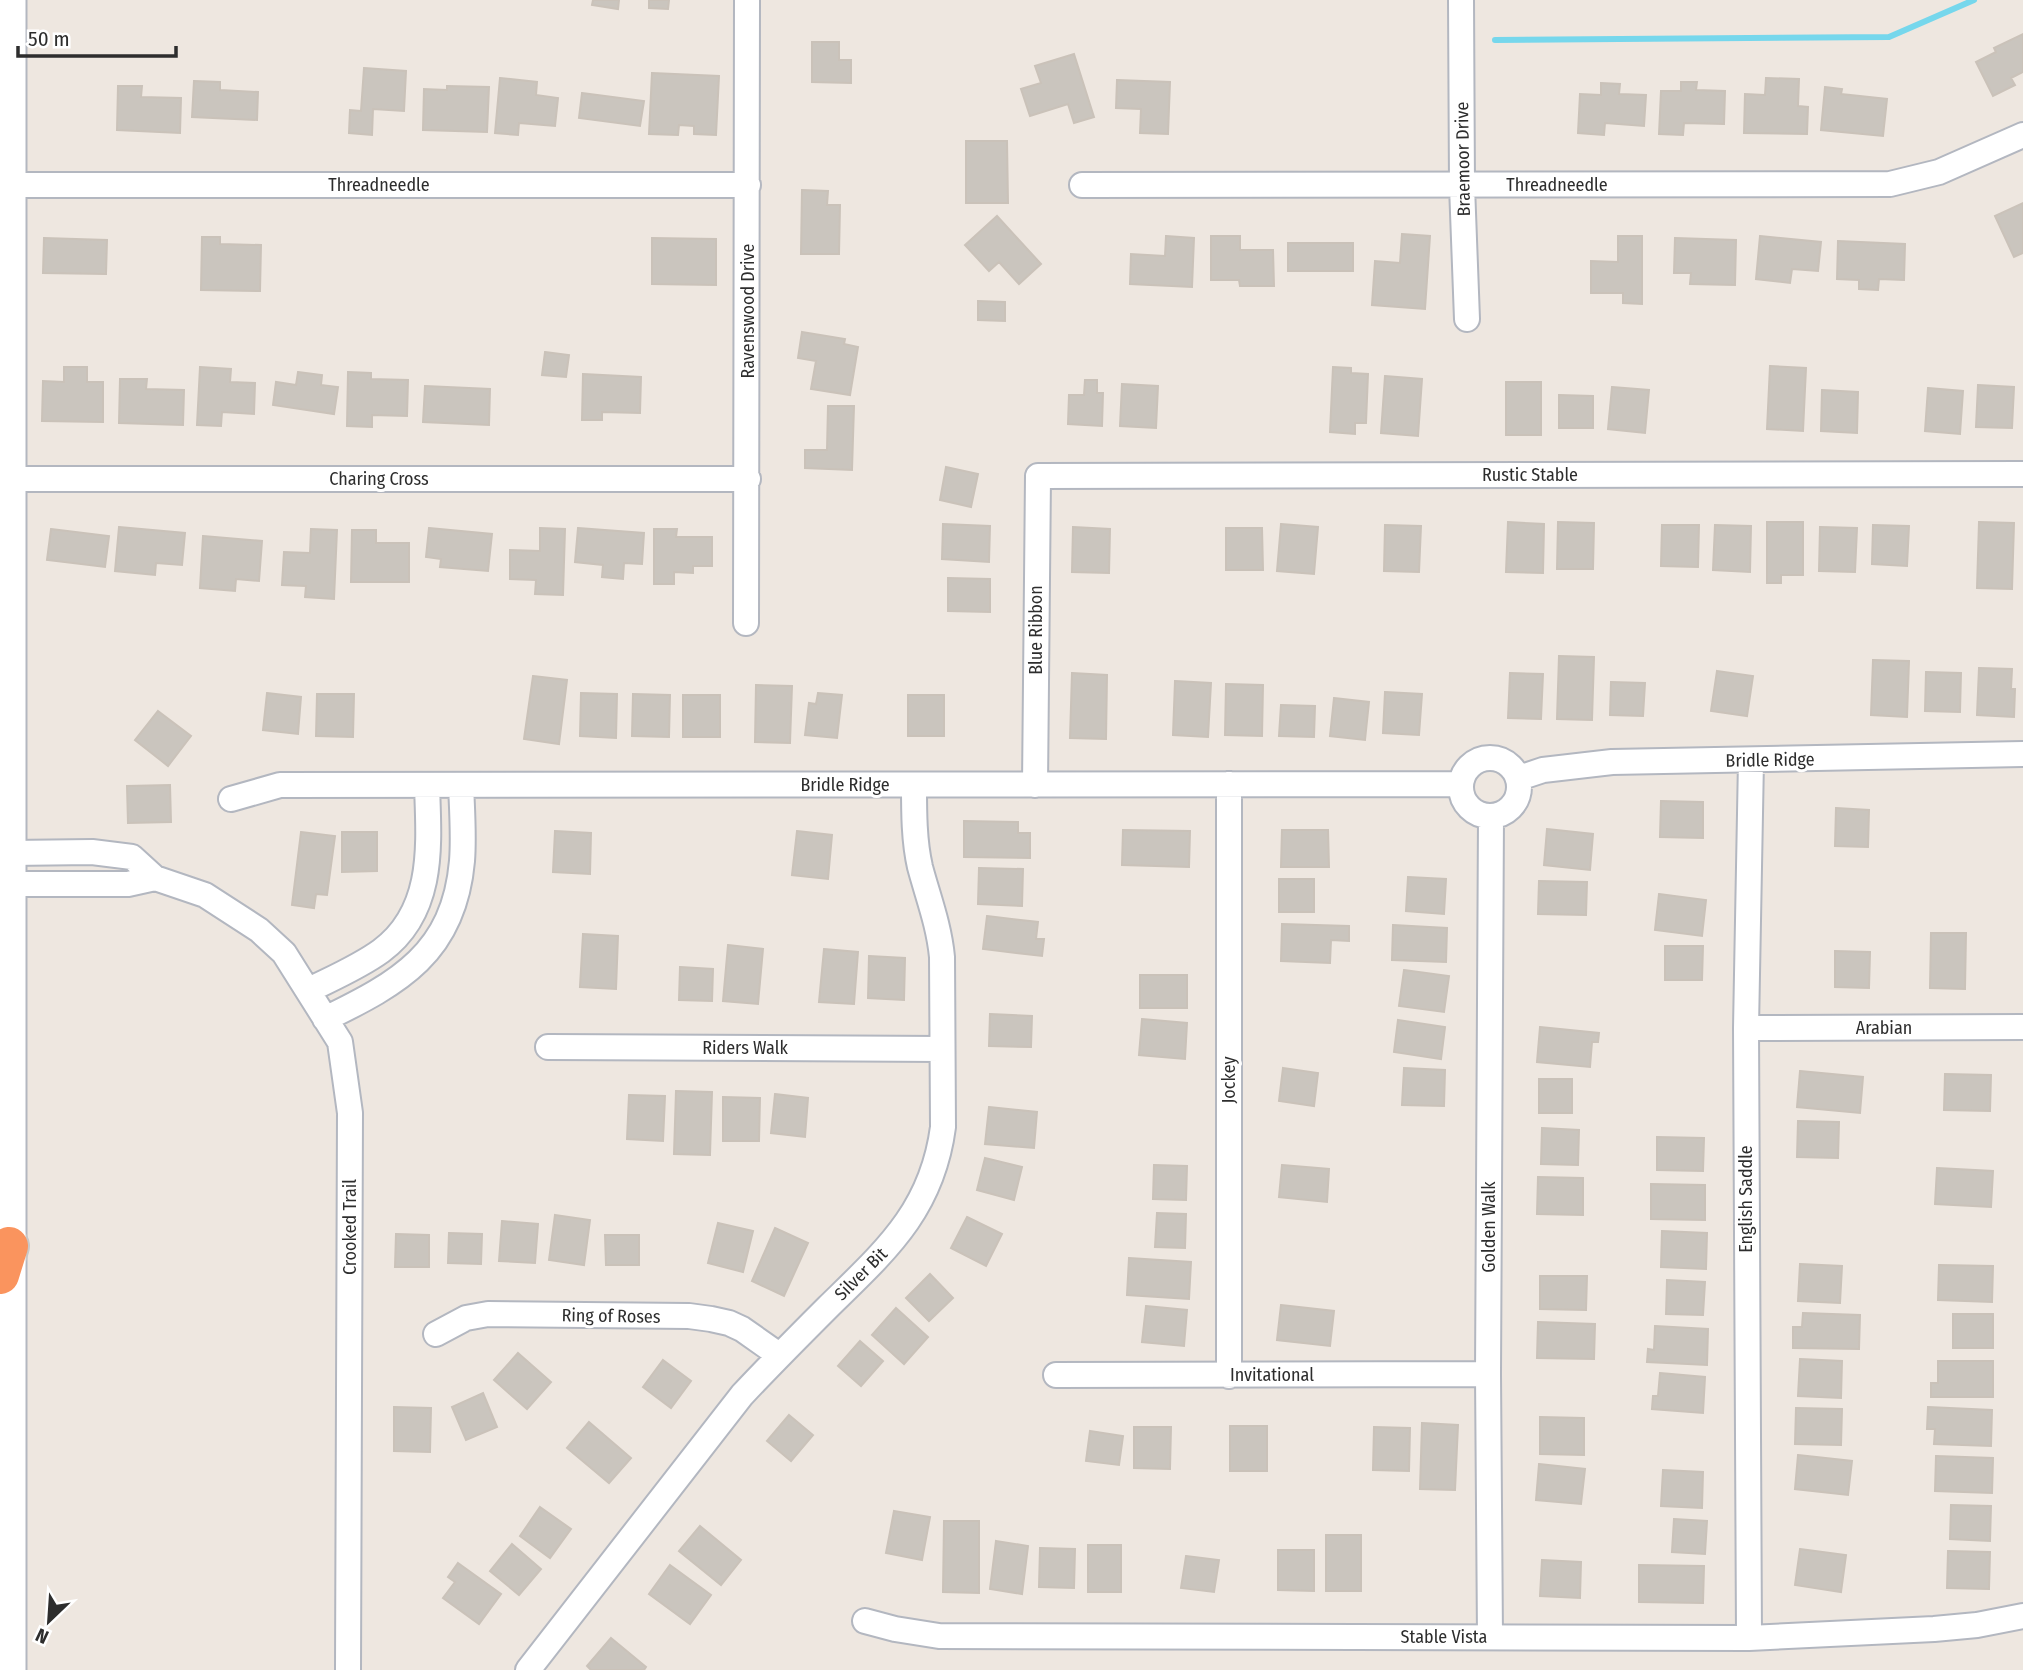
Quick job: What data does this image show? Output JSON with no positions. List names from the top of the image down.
{
  "streets": {
    "street": [
      "Braemoor Drive",
      "Threadneedle",
      "Ravenswood Drive",
      "Rustic Stable",
      "Charing Cross",
      "Blue Ribbon",
      "Bridle Ridge",
      "Arabian",
      "Riders Walk",
      "Jockey",
      "English Saddle",
      "Crooked Trail",
      "Golden Walk",
      "Silver Bit",
      "Ring of Roses",
      "Invitational",
      "Stable Vista"
    ]
  },
  "crossings": [
    ["Braemoor Drive", "Threadneedle"],
    ["Threadneedle", "Ravenswood Drive"],
    ["Ravenswood Drive", "Charing Cross"],
    ["Rustic Stable", "Blue Ribbon"],
    ["Blue Ribbon", "Bridle Ridge"],
    ["Bridle Ridge", "Jockey"],
    ["Bridle Ridge", "English Saddle"],
    ["Bridle Ridge", "Golden Walk"],
    ["Bridle Ridge", "Silver Bit"],
    ["Arabian", "English Saddle"],
    ["Riders Walk", "Silver Bit"],
    ["Jockey", "Invitational"],
    ["English Saddle", "Stable Vista"],
    ["Golden Walk", "Invitational"],
    ["Golden Walk", "Stable Vista"],
    ["Silver Bit", "Ring of Roses"]
  ],
  "scale_bar": "50 m",
  "north": "bottom left"
}
